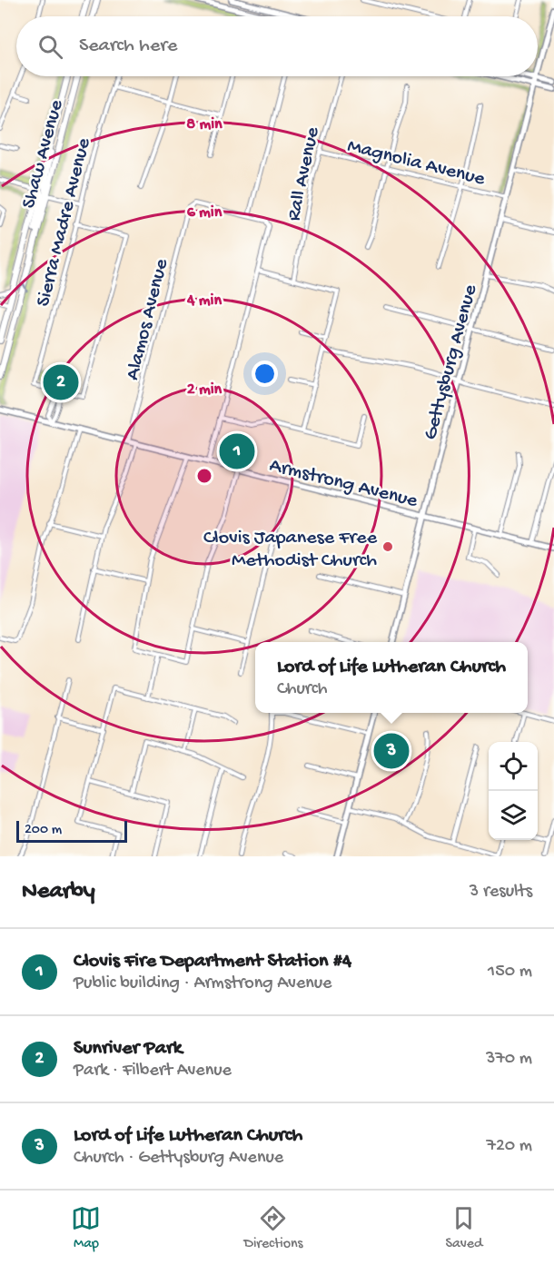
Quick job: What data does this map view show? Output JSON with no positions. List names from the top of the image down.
{
  "streets": {
    "main road": ["Shaw Avenue"],
    "street": [
      "Magnolia Avenue",
      "Rall Avenue",
      "Sierra Madre Avenue",
      "Alamos Avenue",
      "Gettysburg Avenue",
      "Armstrong Avenue"
    ]
  },
  "crossings": [
    ["Magnolia Avenue", "Rall Avenue"],
    ["Magnolia Avenue", "Gettysburg Avenue"],
    ["Alamos Avenue", "Armstrong Avenue"],
    ["Gettysburg Avenue", "Armstrong Avenue"]
  ],
  "places": ["Clovis Japanese Free Methodist Church"],
  "scale_bar": "200 m",
  "page": {
    "search": "Search here",
    "pins": ["2", "1", "3"],
    "popup": ["Lord of Life Lutheran Church", "Church"],
    "scale": "200 m",
    "heading": ["Nearby", "3 results"],
    "list": [
      {
        "mark": "1",
        "name": "Clovis Fire Department Station #4",
        "note": "Public building · Armstrong Avenue",
        "value": "150 m"
      },
      {
        "mark": "2",
        "name": "Sunriver Park",
        "note": "Park · Filbert Avenue",
        "value": "370 m"
      },
      {
        "mark": "3",
        "name": "Lord of Life Lutheran Church",
        "note": "Church · Gettysburg Avenue",
        "value": "720 m"
      }
    ],
    "nav": ["Map", "Directions", "Saved"]
  },
  "rings": [
    "8 min",
    "6 min",
    "4 min",
    "2 min"
  ]
}
